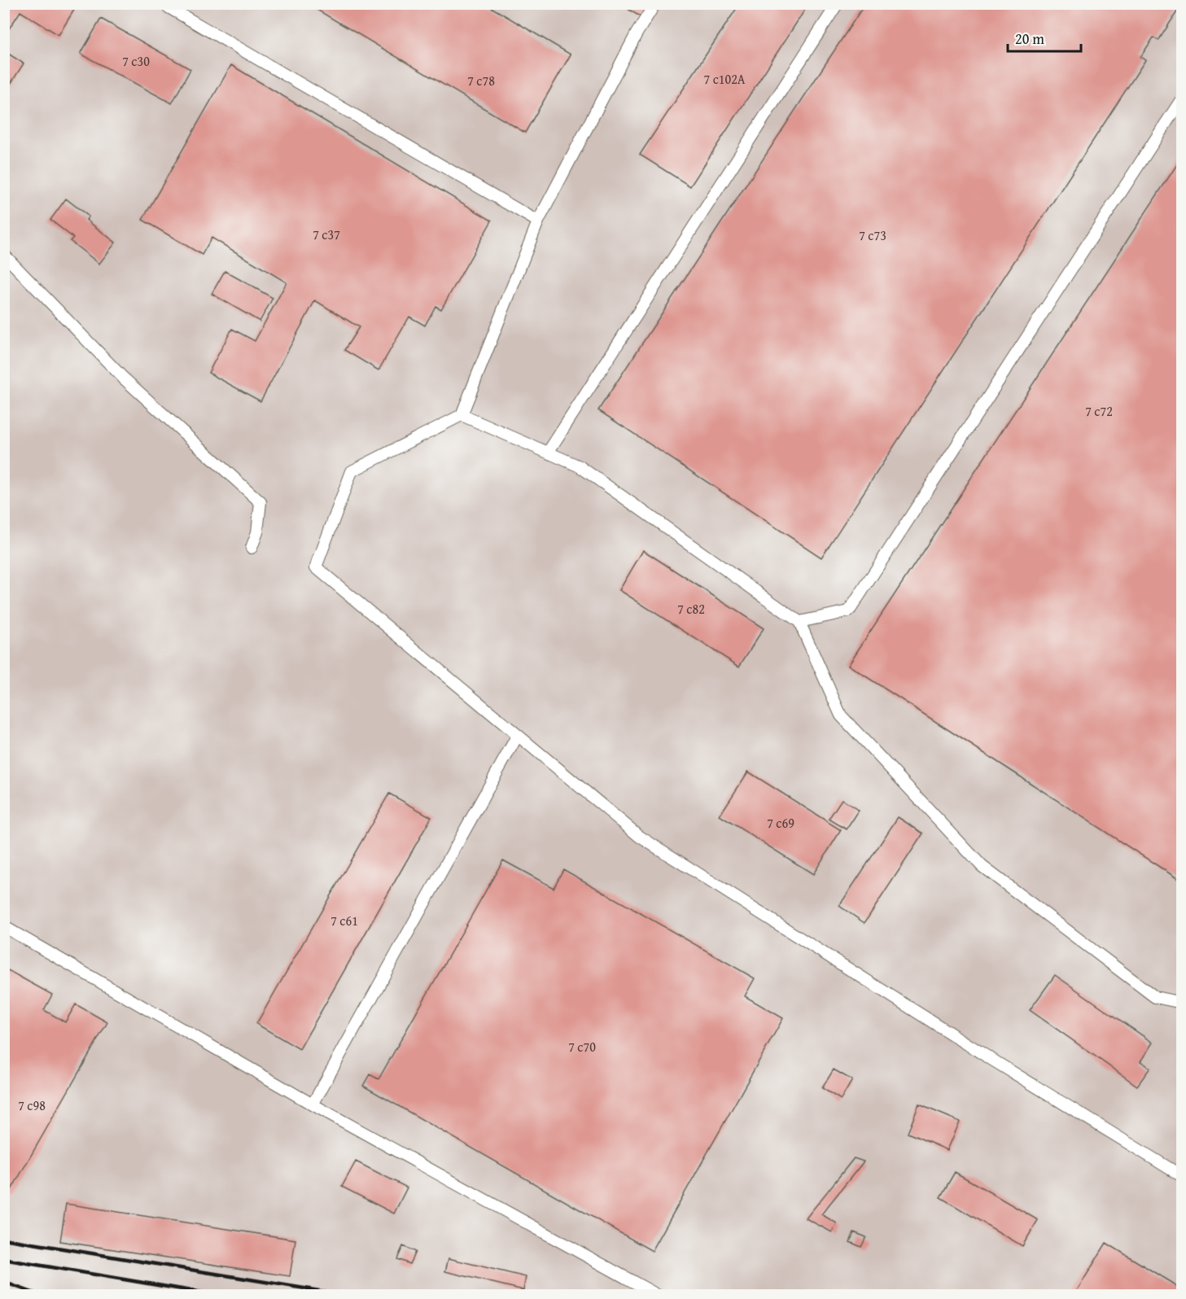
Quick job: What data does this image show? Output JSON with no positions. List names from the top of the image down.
{
  "house_numbers": [
    "7 с30",
    "7 с102А",
    "7 с78",
    "7 с37",
    "7 с73",
    "7 с72",
    "7 с82",
    "7 с69",
    "7 с61",
    "7 с70",
    "7 с98"
  ],
  "scale_bar": "20 m"
}
